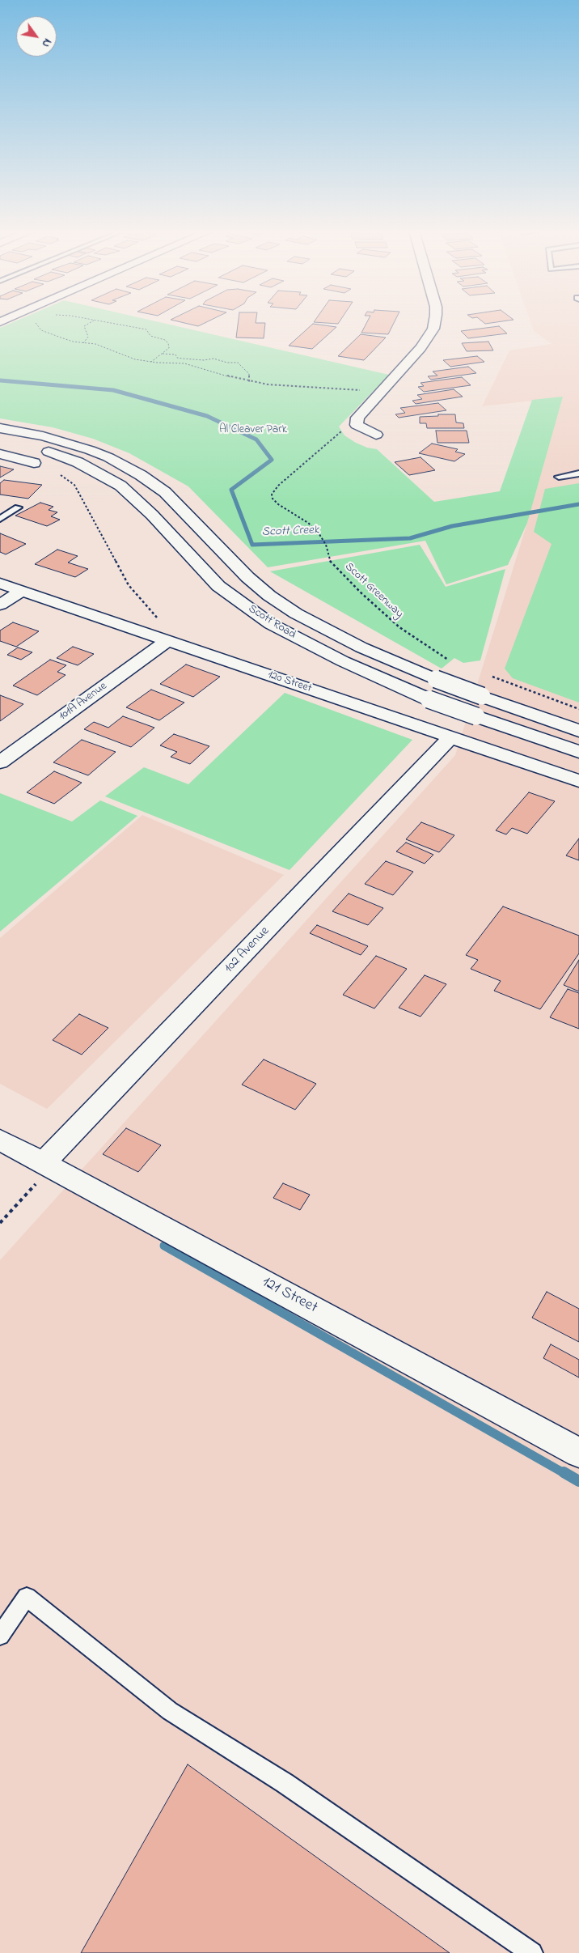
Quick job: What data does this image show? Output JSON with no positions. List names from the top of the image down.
{
  "streets": {
    "street": [
      "Scott Road",
      "120 Street",
      "101A Avenue",
      "102 Avenue",
      "121 Street"
    ],
    "path": ["Scott Greenway"]
  },
  "crossings": [
    ["120 Street", "101A Avenue"],
    ["120 Street", "102 Avenue"],
    ["102 Avenue", "121 Street"]
  ],
  "water": ["Scott Creek"],
  "parks": ["Al Cleaver Park"],
  "north": "bottom right"
}
